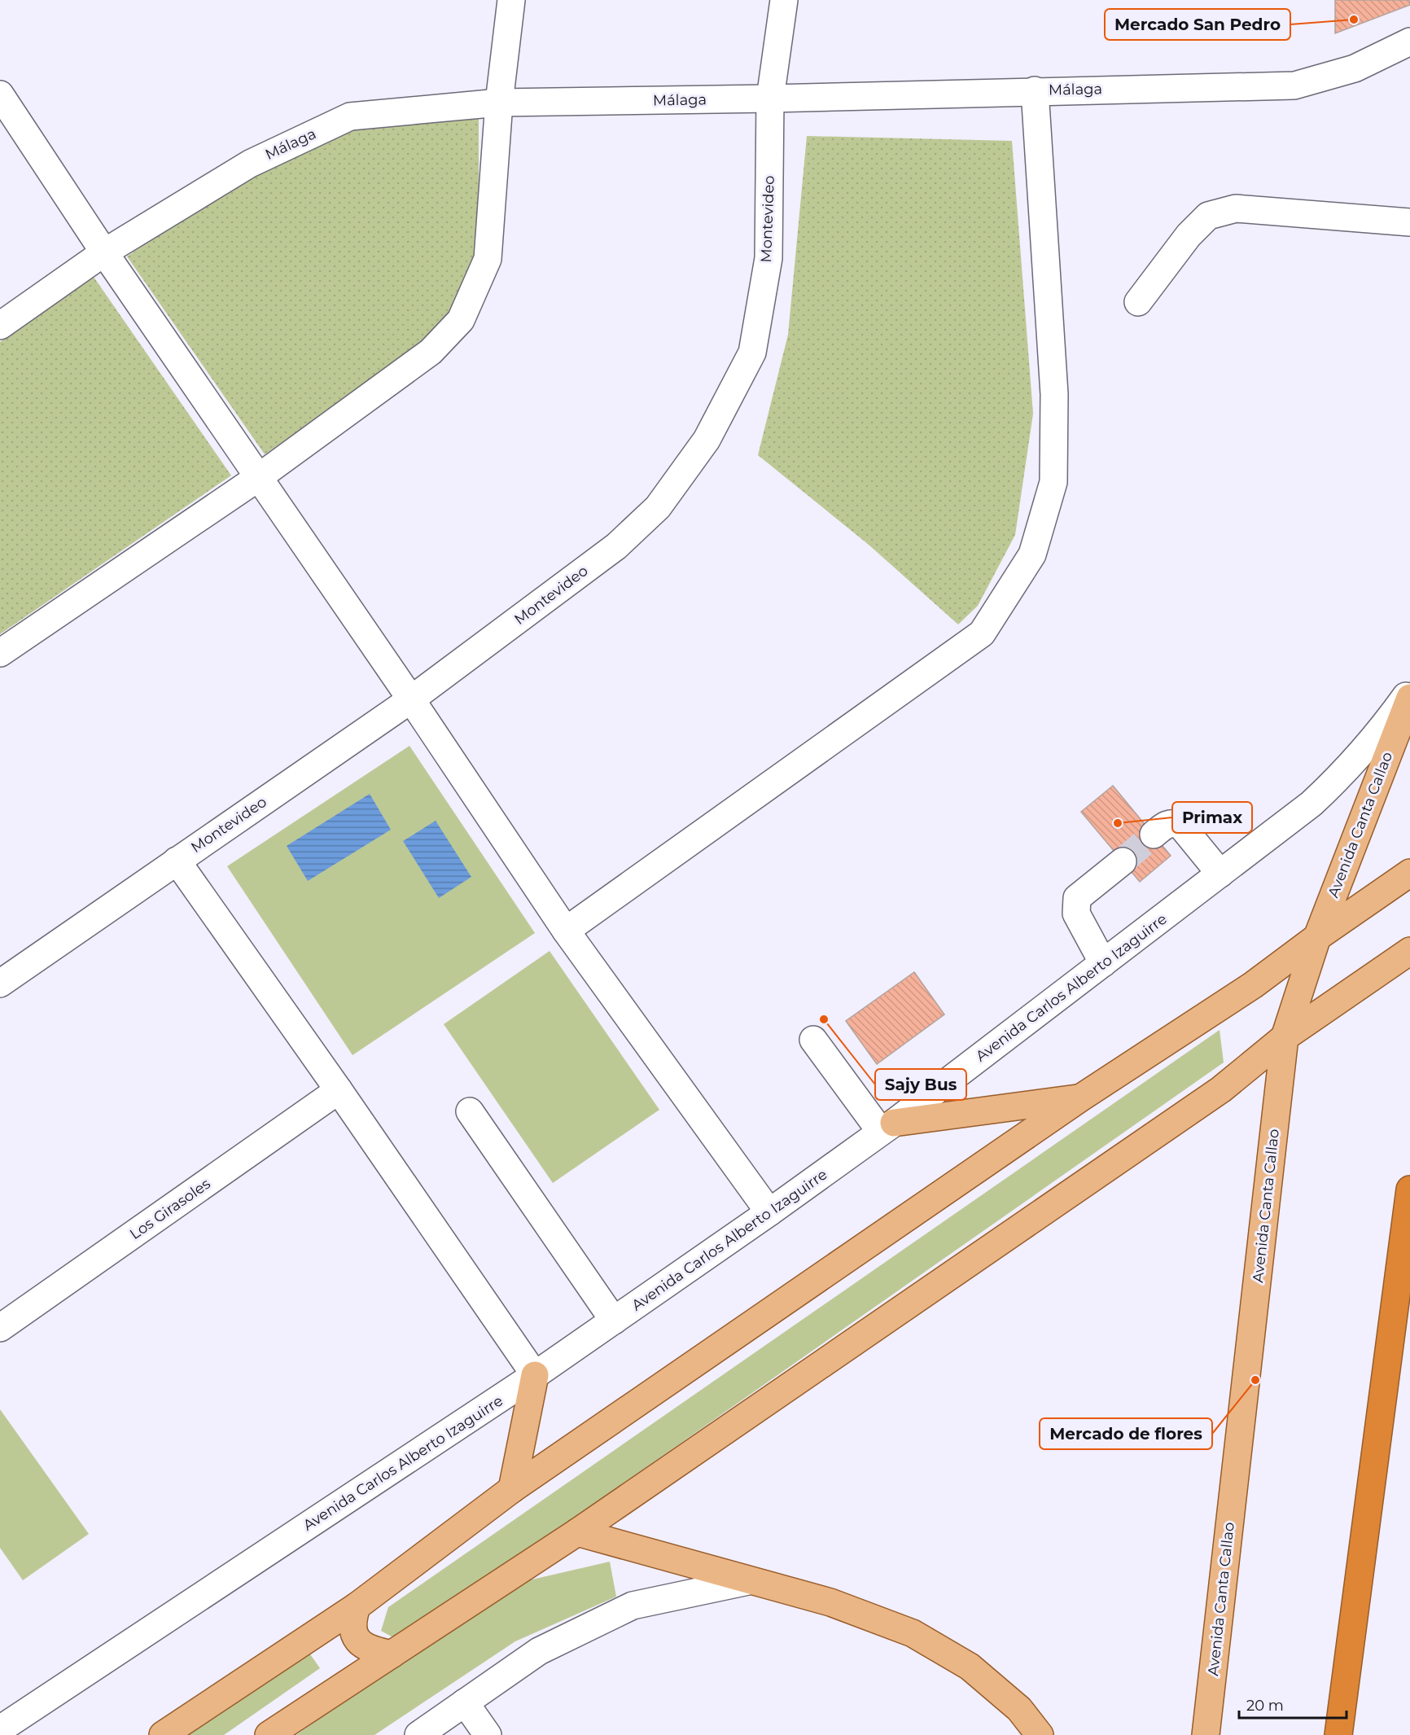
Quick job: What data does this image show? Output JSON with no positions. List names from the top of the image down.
{
  "streets": {
    "main road": ["Avenida Canta Callao"],
    "street": [
      "Málaga",
      "Montevideo",
      "Avenida Carlos Alberto Izaguirre",
      "Los Girasoles"
    ]
  },
  "crossings": [
    ["Málaga", "Montevideo"]
  ],
  "places": [
    "Mercado San Pedro",
    "Primax",
    "Sajy Bus",
    "Mercado de flores"
  ],
  "scale_bar": "20 m"
}
